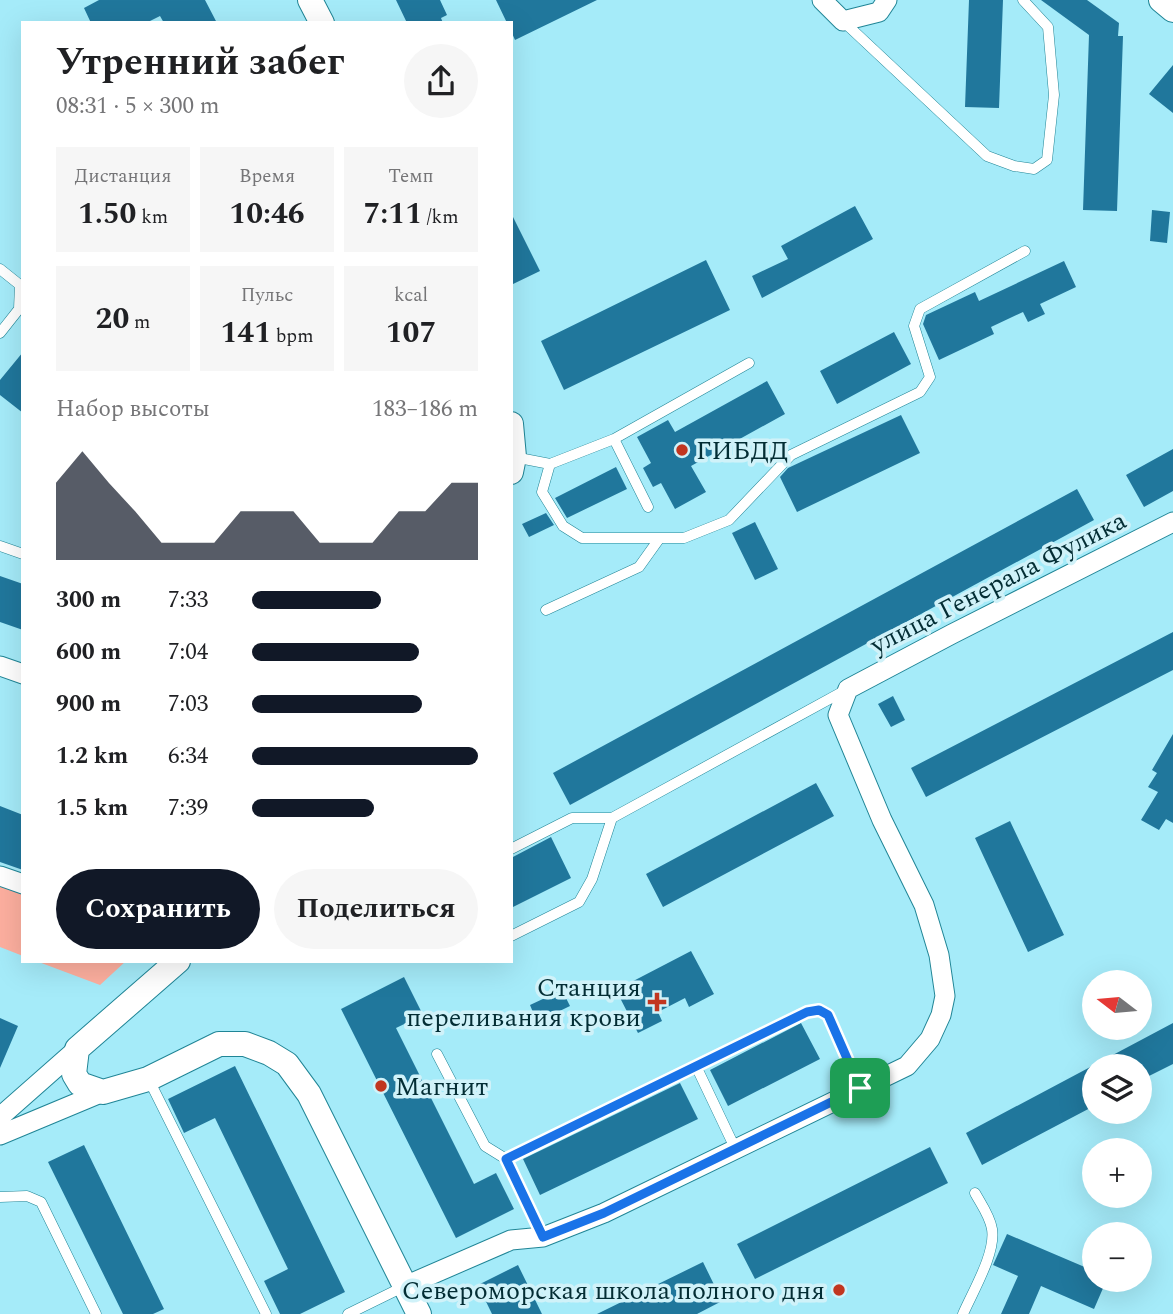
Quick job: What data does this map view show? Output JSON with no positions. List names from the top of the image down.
{
  "streets": {
    "street": ["улица Генерала Фулика"]
  },
  "places": {
    "other": ["ГИБДД", "Магнит", "Североморская школа полного дня"],
    "health": ["Станция переливания крови"]
  },
  "north": "left",
  "page": {
    "heading": ["Утренний забег", "08:31 · 5 × 300 m"],
    "stats": [
      ["Дистанция", "1.50 km"],
      ["Время", "10:46"],
      ["Темп", "7:11 /km"],
      ["20 m"],
      ["Пульс", "141 bpm"],
      ["kcal", "107"]
    ],
    "chart": ["Набор высоты", "183–186 m"],
    "list": [
      {
        "name": "300 m",
        "note": "7:33"
      },
      {
        "name": "600 m",
        "note": "7:04"
      },
      {
        "name": "900 m",
        "note": "7:03"
      },
      {
        "name": "1.2 km",
        "note": "6:34"
      },
      {
        "name": "1.5 km",
        "note": "7:39"
      }
    ],
    "buttons": ["Сохранить", "Поделиться"],
    "map_buttons": ["+", "−"]
  }
}
